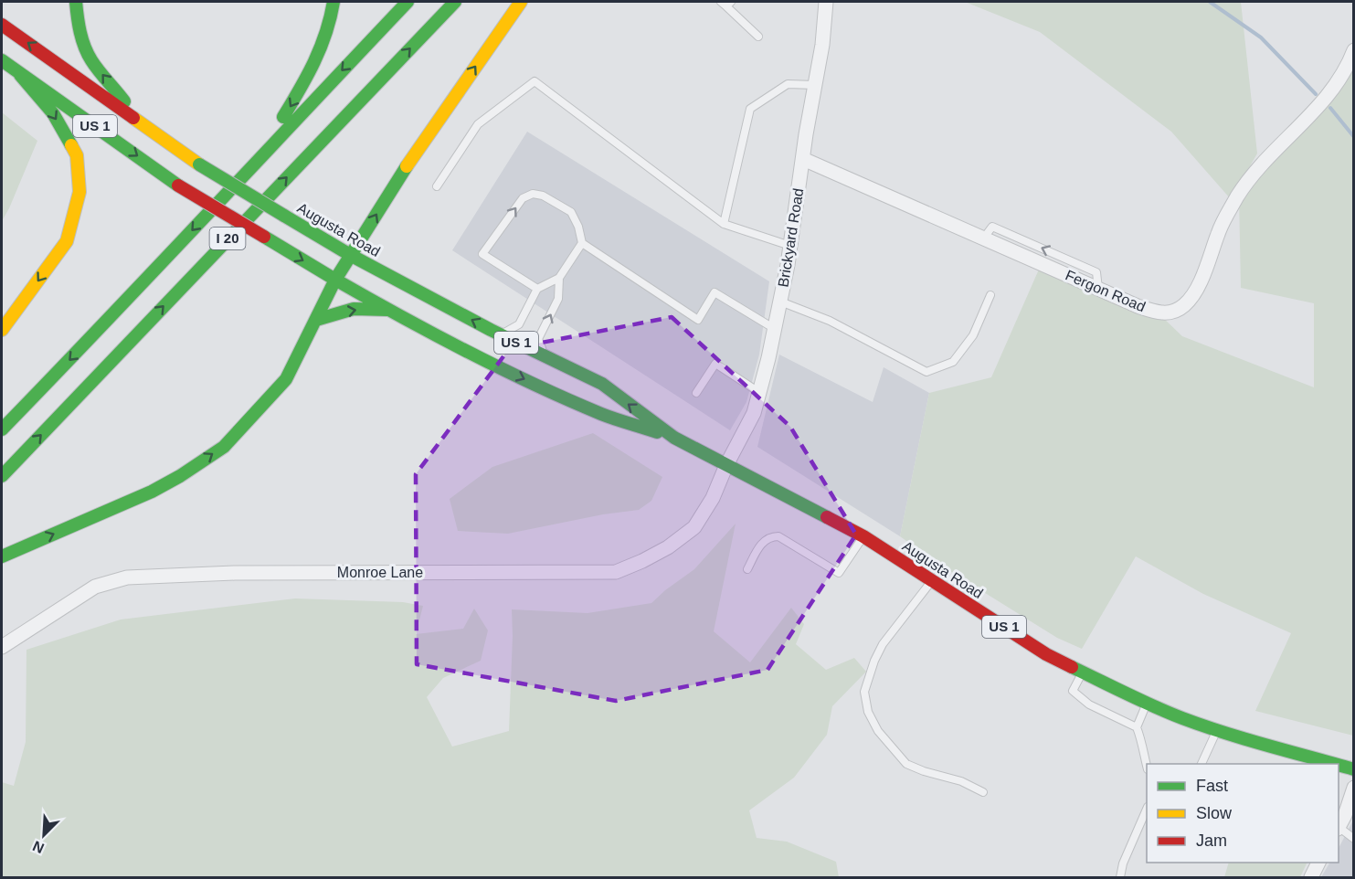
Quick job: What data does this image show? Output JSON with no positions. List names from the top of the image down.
{
  "streets": {
    "main road": ["US 1", "Augusta Road", "I 20"],
    "street": ["Brickyard Road", "Fergon Road", "Monroe Lane"]
  },
  "crossings": [
    ["Augusta Road", "Brickyard Road"],
    ["Augusta Road", "Monroe Lane"],
    ["Brickyard Road", "Fergon Road"],
    ["Brickyard Road", "Monroe Lane"]
  ],
  "legend": ["Fast", "Slow", "Jam"],
  "north": "bottom left"
}
